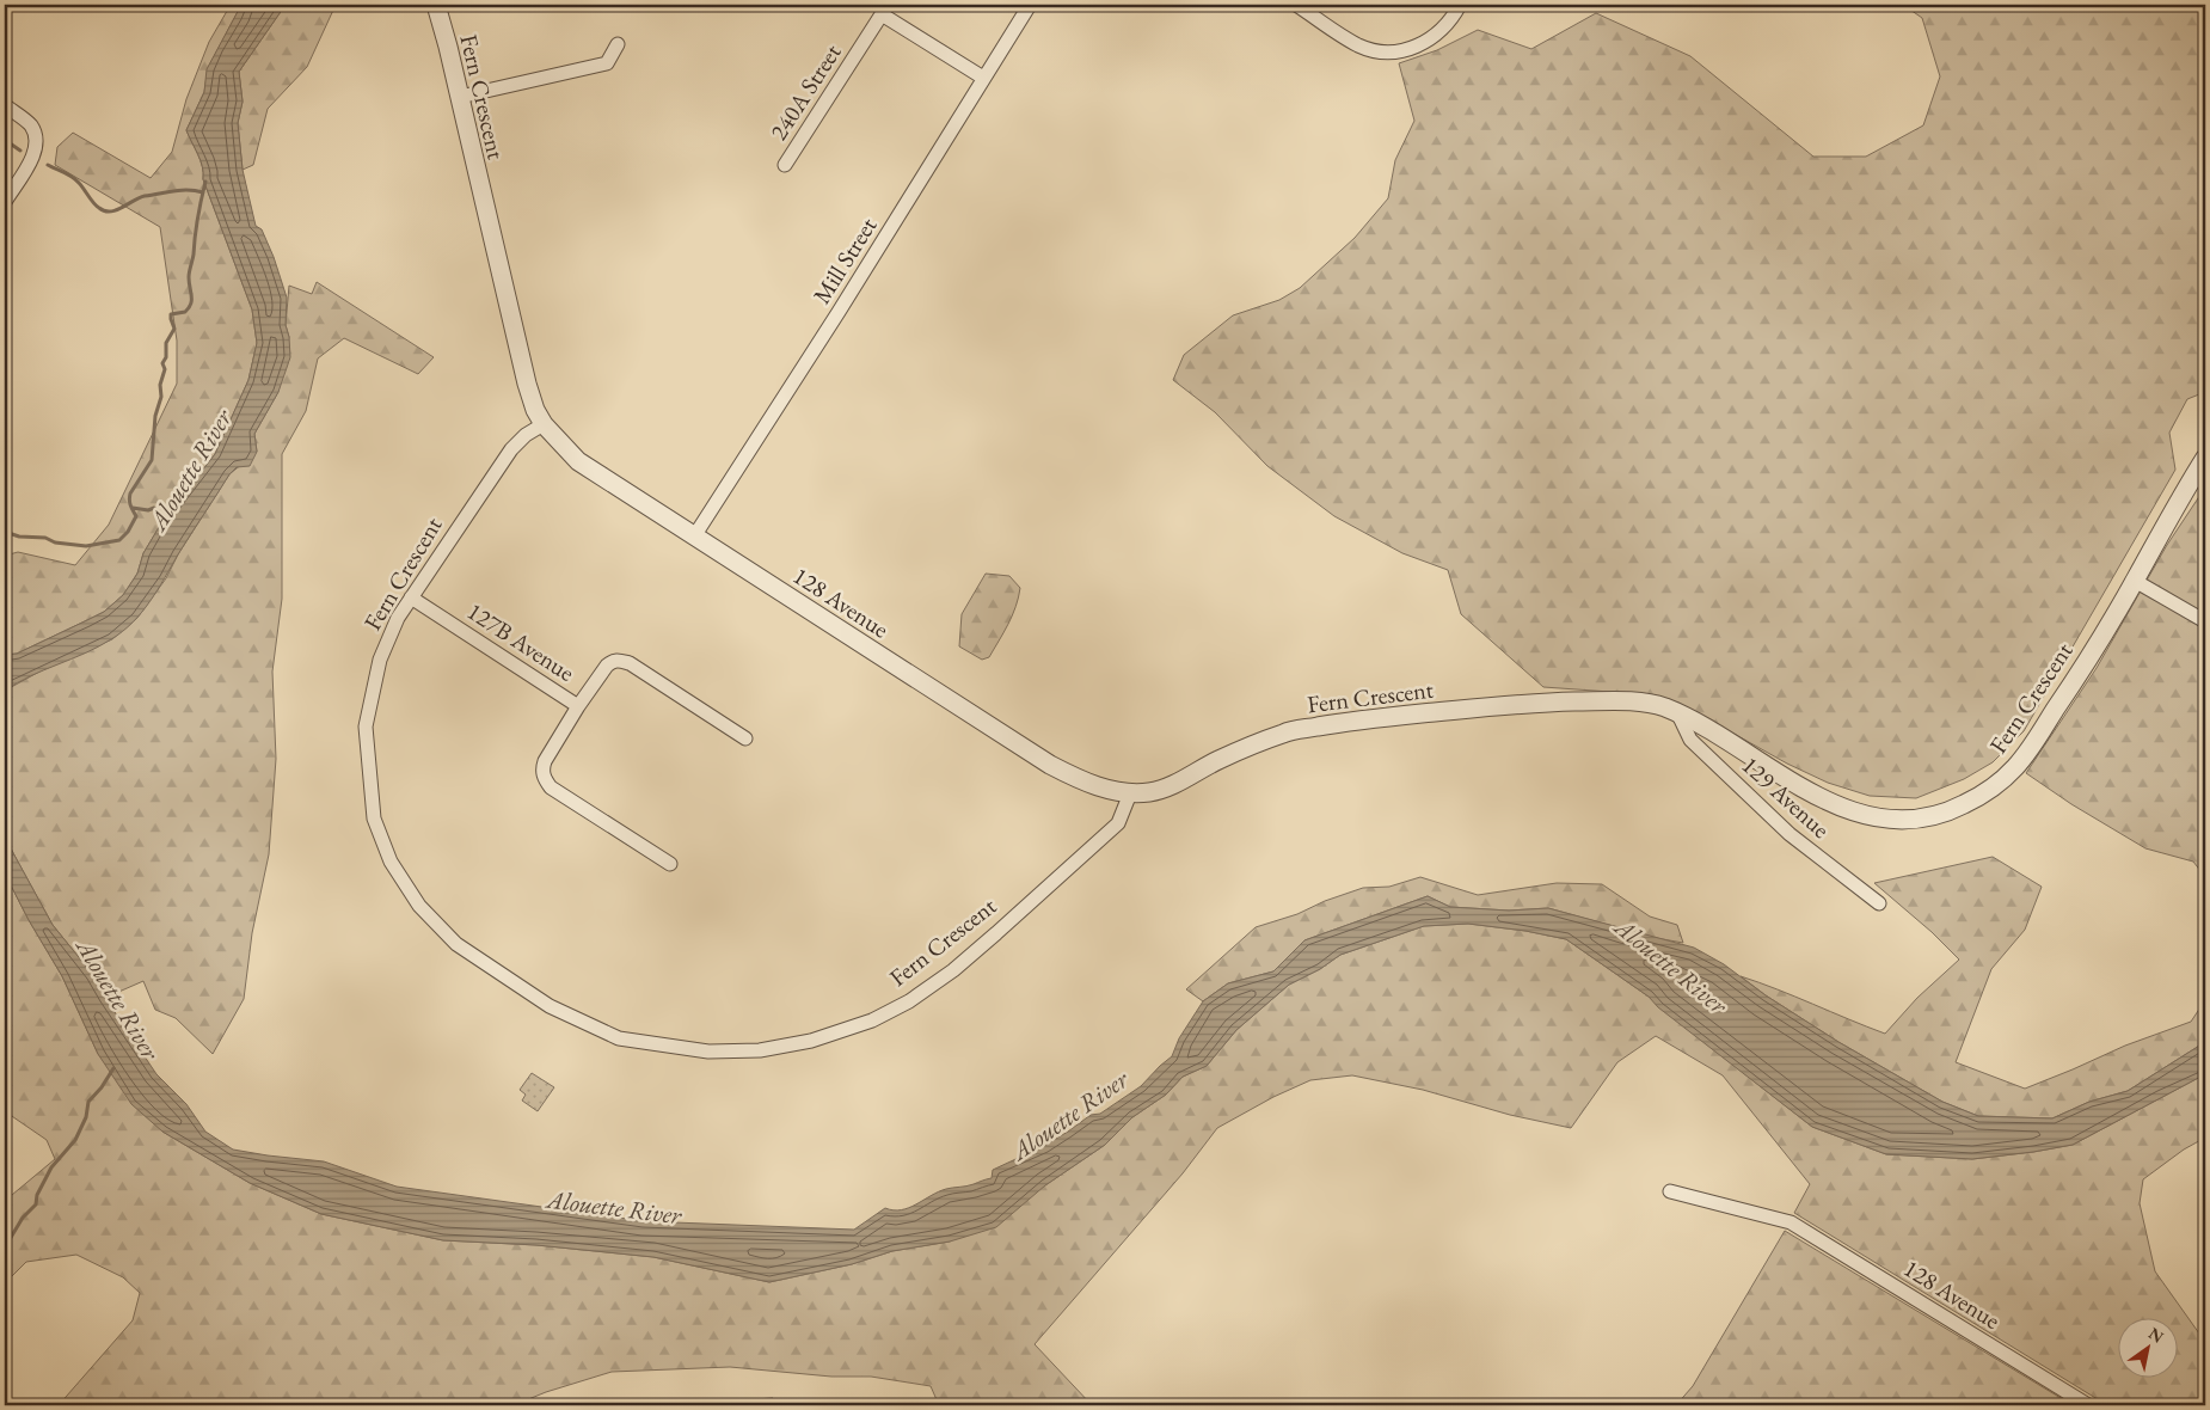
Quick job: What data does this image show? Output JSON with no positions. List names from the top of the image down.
{
  "streets": {
    "street": [
      "240A Street",
      "Fern Crescent",
      "Mill Street",
      "128 Avenue",
      "127B Avenue",
      "129 Avenue"
    ]
  },
  "crossings": [
    ["240A Street", "Mill Street"],
    ["Fern Crescent", "128 Avenue"],
    ["Fern Crescent", "127B Avenue"],
    ["Fern Crescent", "129 Avenue"],
    ["Mill Street", "128 Avenue"]
  ],
  "water": ["Alouette River"],
  "north": "top right"
}
